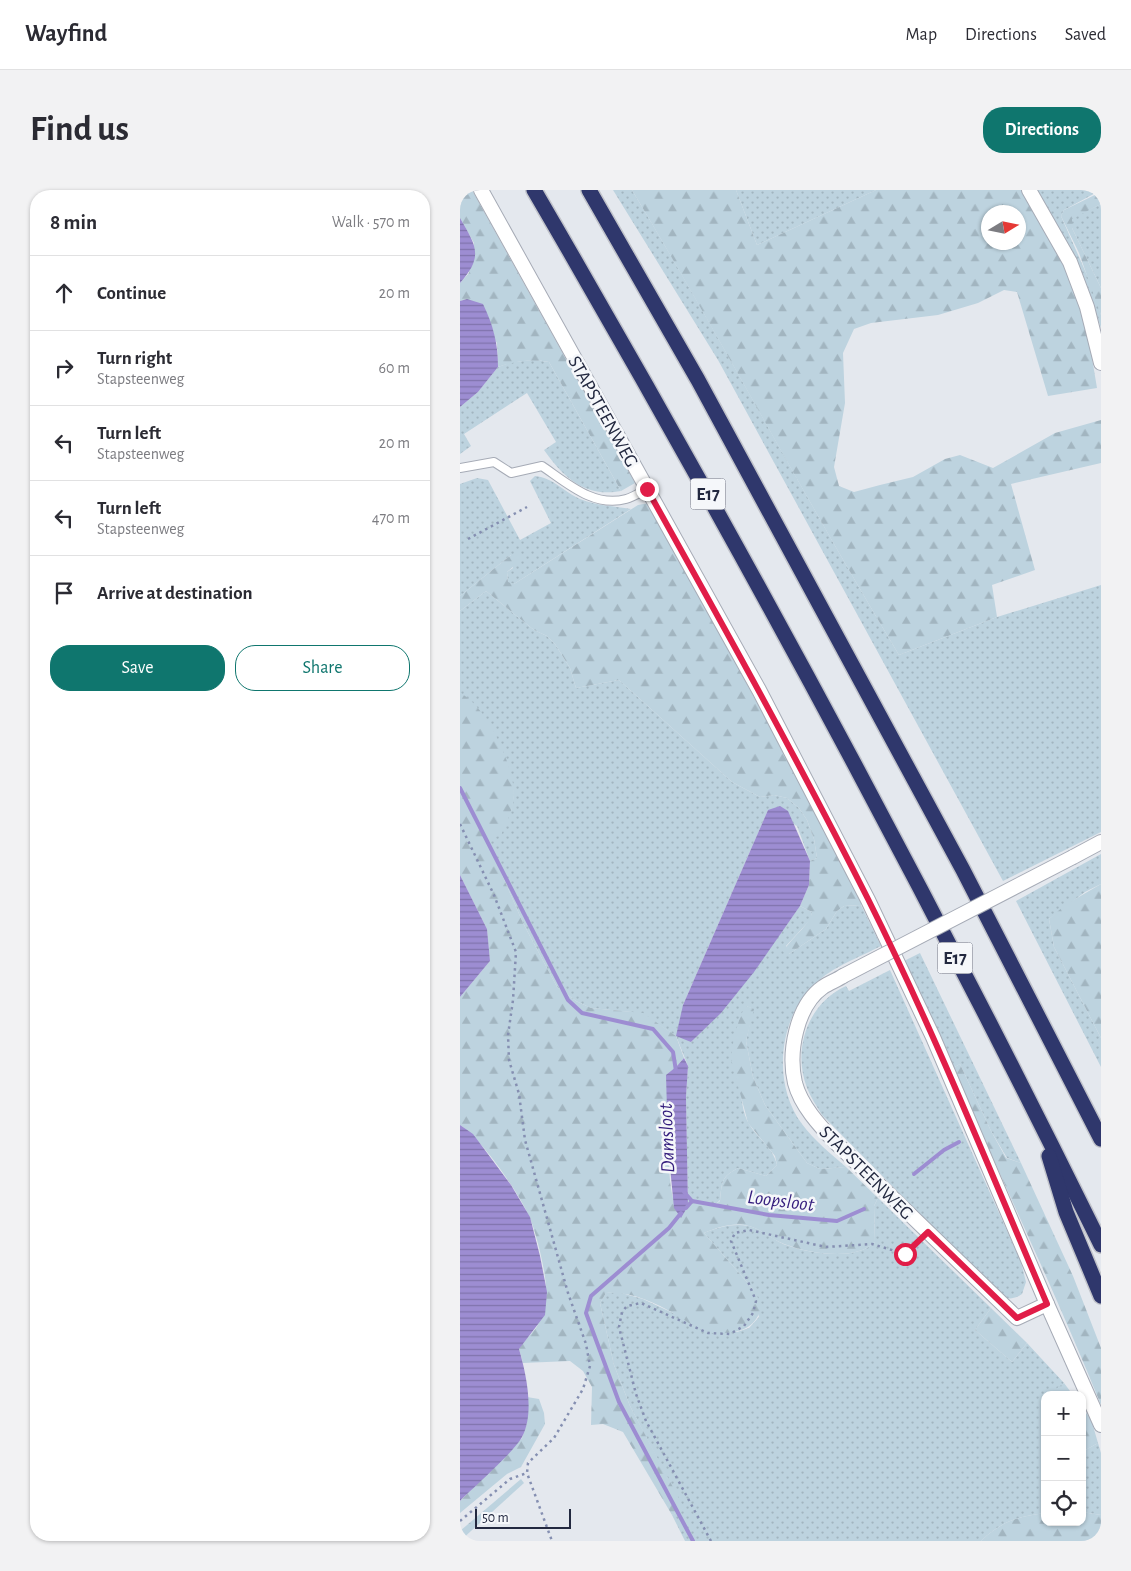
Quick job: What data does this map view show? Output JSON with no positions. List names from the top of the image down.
{
  "streets": {
    "highway": ["E17"],
    "street": ["STAPSTEENWEG"]
  },
  "water": ["Damsloot", "Loopsloot"],
  "scale_bar": "50 m",
  "north": "right",
  "page": {
    "header": "Wayfind",
    "nav": ["Map", "Directions", "Saved"],
    "buttons": [
      "Directions",
      ["Save", "Share"]
    ],
    "title": "Find us",
    "heading": ["8 min", "Walk · 570 m"],
    "list": [
      ["Continue", "20 m"],
      ["Turn right", "Stapsteenweg", "60 m"],
      ["Turn left", "Stapsteenweg", "20 m"],
      ["Turn left", "Stapsteenweg", "470 m"],
      "Arrive at destination"
    ],
    "map_buttons": ["+", "−"],
    "scale": "50 m"
  }
}
